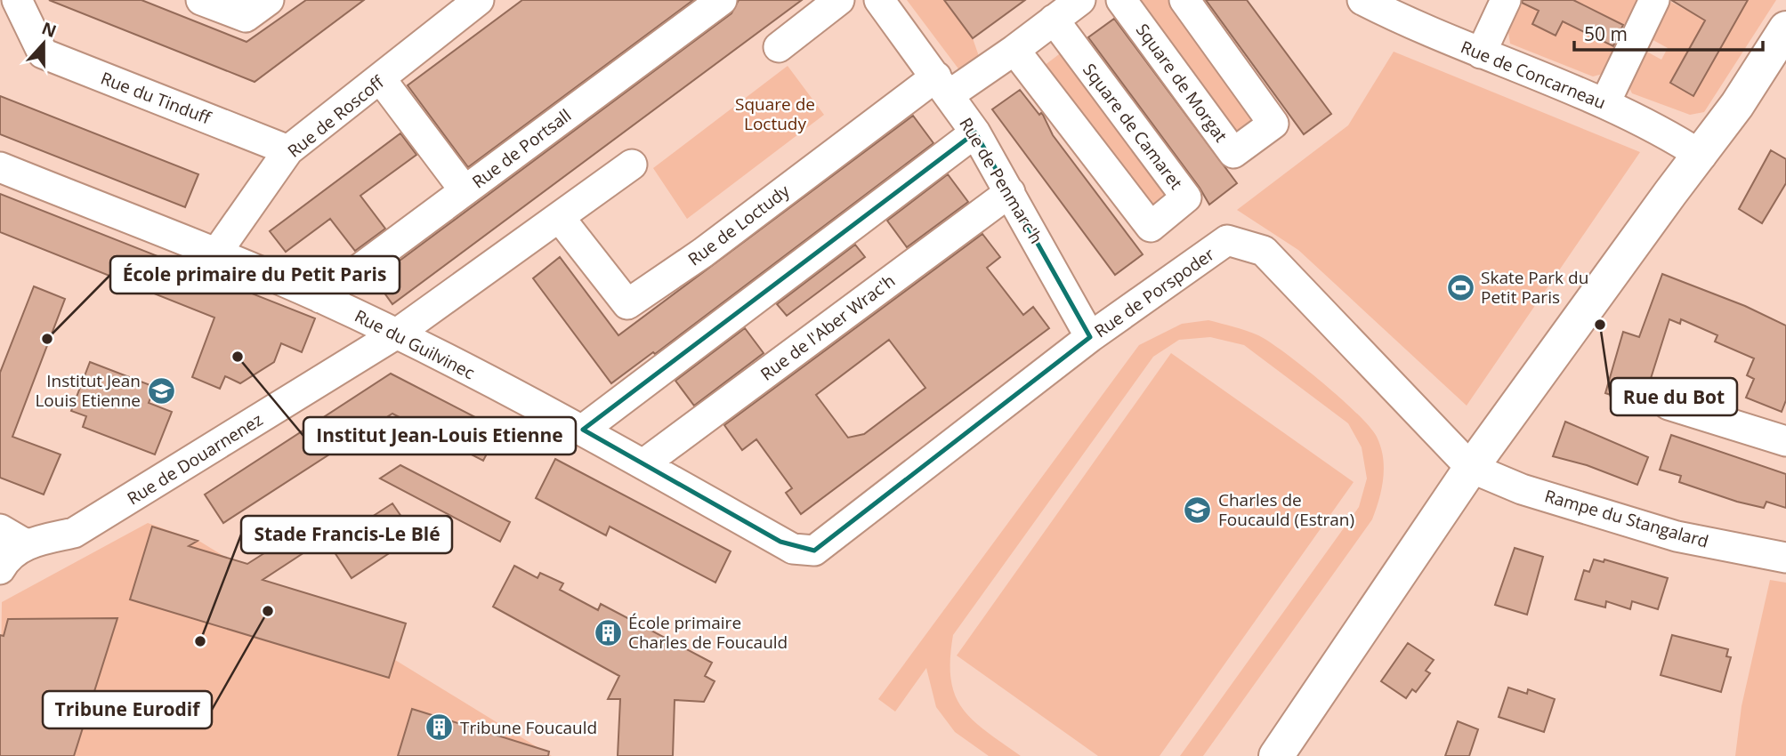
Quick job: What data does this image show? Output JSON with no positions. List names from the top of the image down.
{
  "streets": {
    "street": [
      "Rue de Concarneau",
      "Square de Morgat",
      "Rue du Tinduff",
      "Rue de Roscoff",
      "Square de Camaret",
      "Rue de Portsall",
      "Rue de Penmarc'h",
      "Rue de Loctudy",
      "Rue de Porspoder",
      "Rue de l'Aber Wrac'h",
      "Rue du Guilvinec",
      "Rue de Douarnenez",
      "Rampe du Stangalard"
    ]
  },
  "crossings": [
    ["Rue du Tinduff", "Rue de Roscoff"],
    ["Rue de Roscoff", "Rue du Guilvinec"],
    ["Square de Camaret", "Rue de Loctudy"],
    ["Rue de Portsall", "Rue du Guilvinec"],
    ["Rue de Penmarc'h", "Rue de Loctudy"],
    ["Rue de Penmarc'h", "Rue de Porspoder"],
    ["Rue de Penmarc'h", "Rue de l'Aber Wrac'h"],
    ["Rue de Loctudy", "Rue de Douarnenez"],
    ["Rue de Porspoder", "Rue du Guilvinec"],
    ["Rue de Porspoder", "Rampe du Stangalard"],
    ["Rue de l'Aber Wrac'h", "Rue du Guilvinec"],
    ["Rue du Guilvinec", "Rue de Douarnenez"]
  ],
  "parks": ["Square de Loctudy"],
  "places": {
    "sports": ["Skate Park du Petit Paris"],
    "other": [
      "Rue du Bot",
      "École primaire du Petit Paris",
      "Institut Jean-Louis Etienne",
      "Tribune Eurodif",
      "Stade Francis-Le Blé"
    ],
    "school or university": ["Institut Jean Louis Etienne", "Charles de Foucauld (Estran)"],
    "building": ["École primaire Charles de Foucauld", "Tribune Foucauld"]
  },
  "scale_bar": "50 m",
  "north": "top"
}
